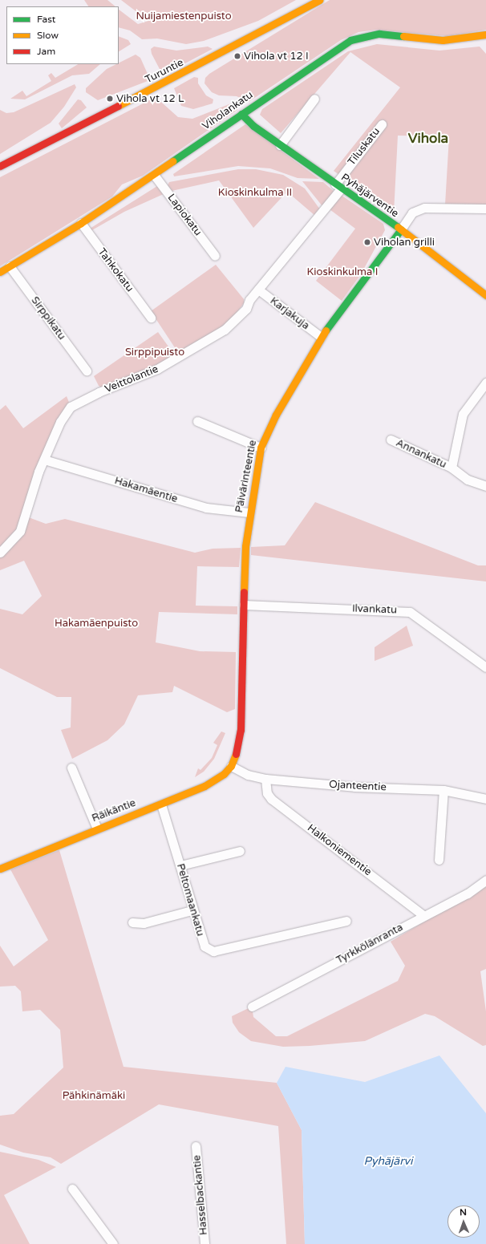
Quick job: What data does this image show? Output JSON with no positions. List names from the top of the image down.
{
  "streets": {
    "main road": [
      "Turuntie",
      "Viholankatu",
      "Pyhäjärventie",
      "Päivärinteentie",
      "Räikäntie"
    ],
    "street": [
      "Tiluskatu",
      "Lapiokatu",
      "Tahkokatu",
      "Karjakuja",
      "Sirppikatu",
      "Veittolantie",
      "Annankatu",
      "Hakamäentie",
      "Ilvankatu",
      "Ojanteentie",
      "Halkoniementie",
      "Peltomaankatu",
      "Tyrkkölänranta",
      "Hasselbackantie"
    ]
  },
  "crossings": [
    ["Viholankatu", "Pyhäjärventie"],
    ["Viholankatu", "Lapiokatu"],
    ["Viholankatu", "Tahkokatu"],
    ["Viholankatu", "Sirppikatu"],
    ["Tiluskatu", "Pyhäjärventie"],
    ["Tiluskatu", "Veittolantie"],
    ["Pyhäjärventie", "Veittolantie"],
    ["Pyhäjärventie", "Päivärinteentie"],
    ["Karjakuja", "Veittolantie"],
    ["Karjakuja", "Päivärinteentie"],
    ["Veittolantie", "Hakamäentie"],
    ["Päivärinteentie", "Hakamäentie"],
    ["Päivärinteentie", "Ilvankatu"],
    ["Päivärinteentie", "Ojanteentie"],
    ["Päivärinteentie", "Räikäntie"],
    ["Ojanteentie", "Räikäntie"],
    ["Ojanteentie", "Halkoniementie"],
    ["Räikäntie", "Peltomaankatu"],
    ["Halkoniementie", "Tyrkkölänranta"]
  ],
  "districts": ["Vihola"],
  "water": ["Pyhäjärvi"],
  "parks": [
    "Nuijamiestenpuisto",
    "Kioskinkulma II",
    "Kioskinkulma I",
    "Sirppipuisto",
    "Hakamäenpuisto",
    "Pähkinämäki"
  ],
  "places": ["Vihola vt 12 I", "Vihola vt 12 L", "Viholan grilli"],
  "legend": ["Fast", "Slow", "Jam"],
  "north": "top"
}
